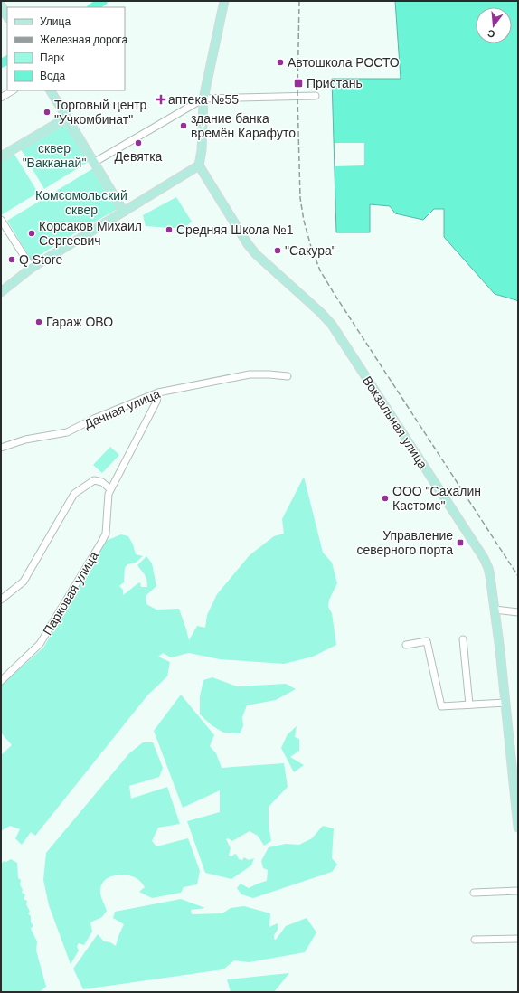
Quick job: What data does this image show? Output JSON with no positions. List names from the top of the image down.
{
  "streets": {
    "main road": ["Вокзальная улица"],
    "street": ["Дачная улица", "Парковая улица"]
  },
  "crossings": [
    ["Дачная улица", "Парковая улица"]
  ],
  "parks": ["сквер \"Вакканай\"", "Комсомольский сквер"],
  "places": {
    "other": [
      "Автошкола РОСТО",
      "Торговый центр \"Учкомбинат\"",
      "здание банка времён Карафуто",
      "Девятка",
      "Средняя Школа №1",
      "Корсаков Михаил Сергеевич",
      "\"Сакура\"",
      "Q Store",
      "Гараж ОВО",
      "ООО \"Сахалин Кастомс\""
    ],
    "transit": ["Пристань", "Управление северного порта"],
    "health": ["аптека №55"]
  },
  "legend": [
    "Улица",
    "Железная дорога",
    "Парк",
    "Вода"
  ],
  "north": "bottom"
}
